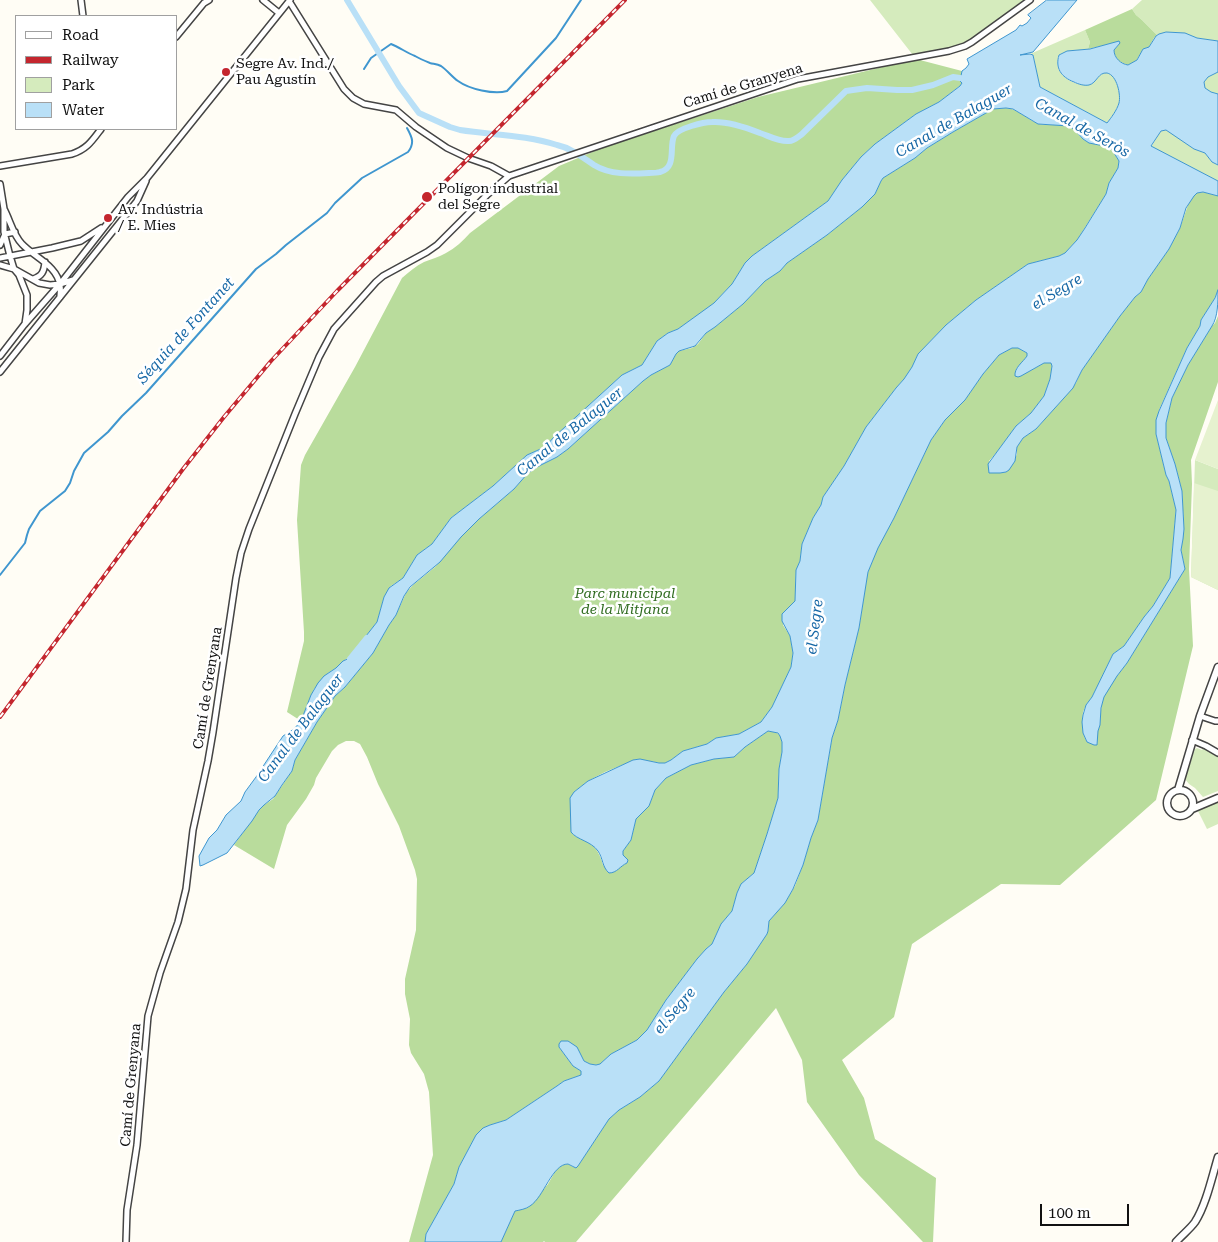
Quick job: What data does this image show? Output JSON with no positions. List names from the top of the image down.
{
  "streets": {
    "street": ["Camí de Granyena", "Camí de Grenyana"]
  },
  "crossings": [
    ["Camí de Granyena", "Camí de Grenyana"]
  ],
  "water": [
    "Canal de Balaguer",
    "Canal de Seròs",
    "el Segre",
    "Séquia de Fontanet"
  ],
  "parks": ["Parc municipal de la Mitjana"],
  "places": ["Segre Av. Ind./ Pau Agustín", "Polígon industrial del Segre", "Av. Indústria / E. Mies"],
  "legend": [
    "Road",
    "Railway",
    "Park",
    "Water"
  ],
  "scale_bar": "100 m"
}
